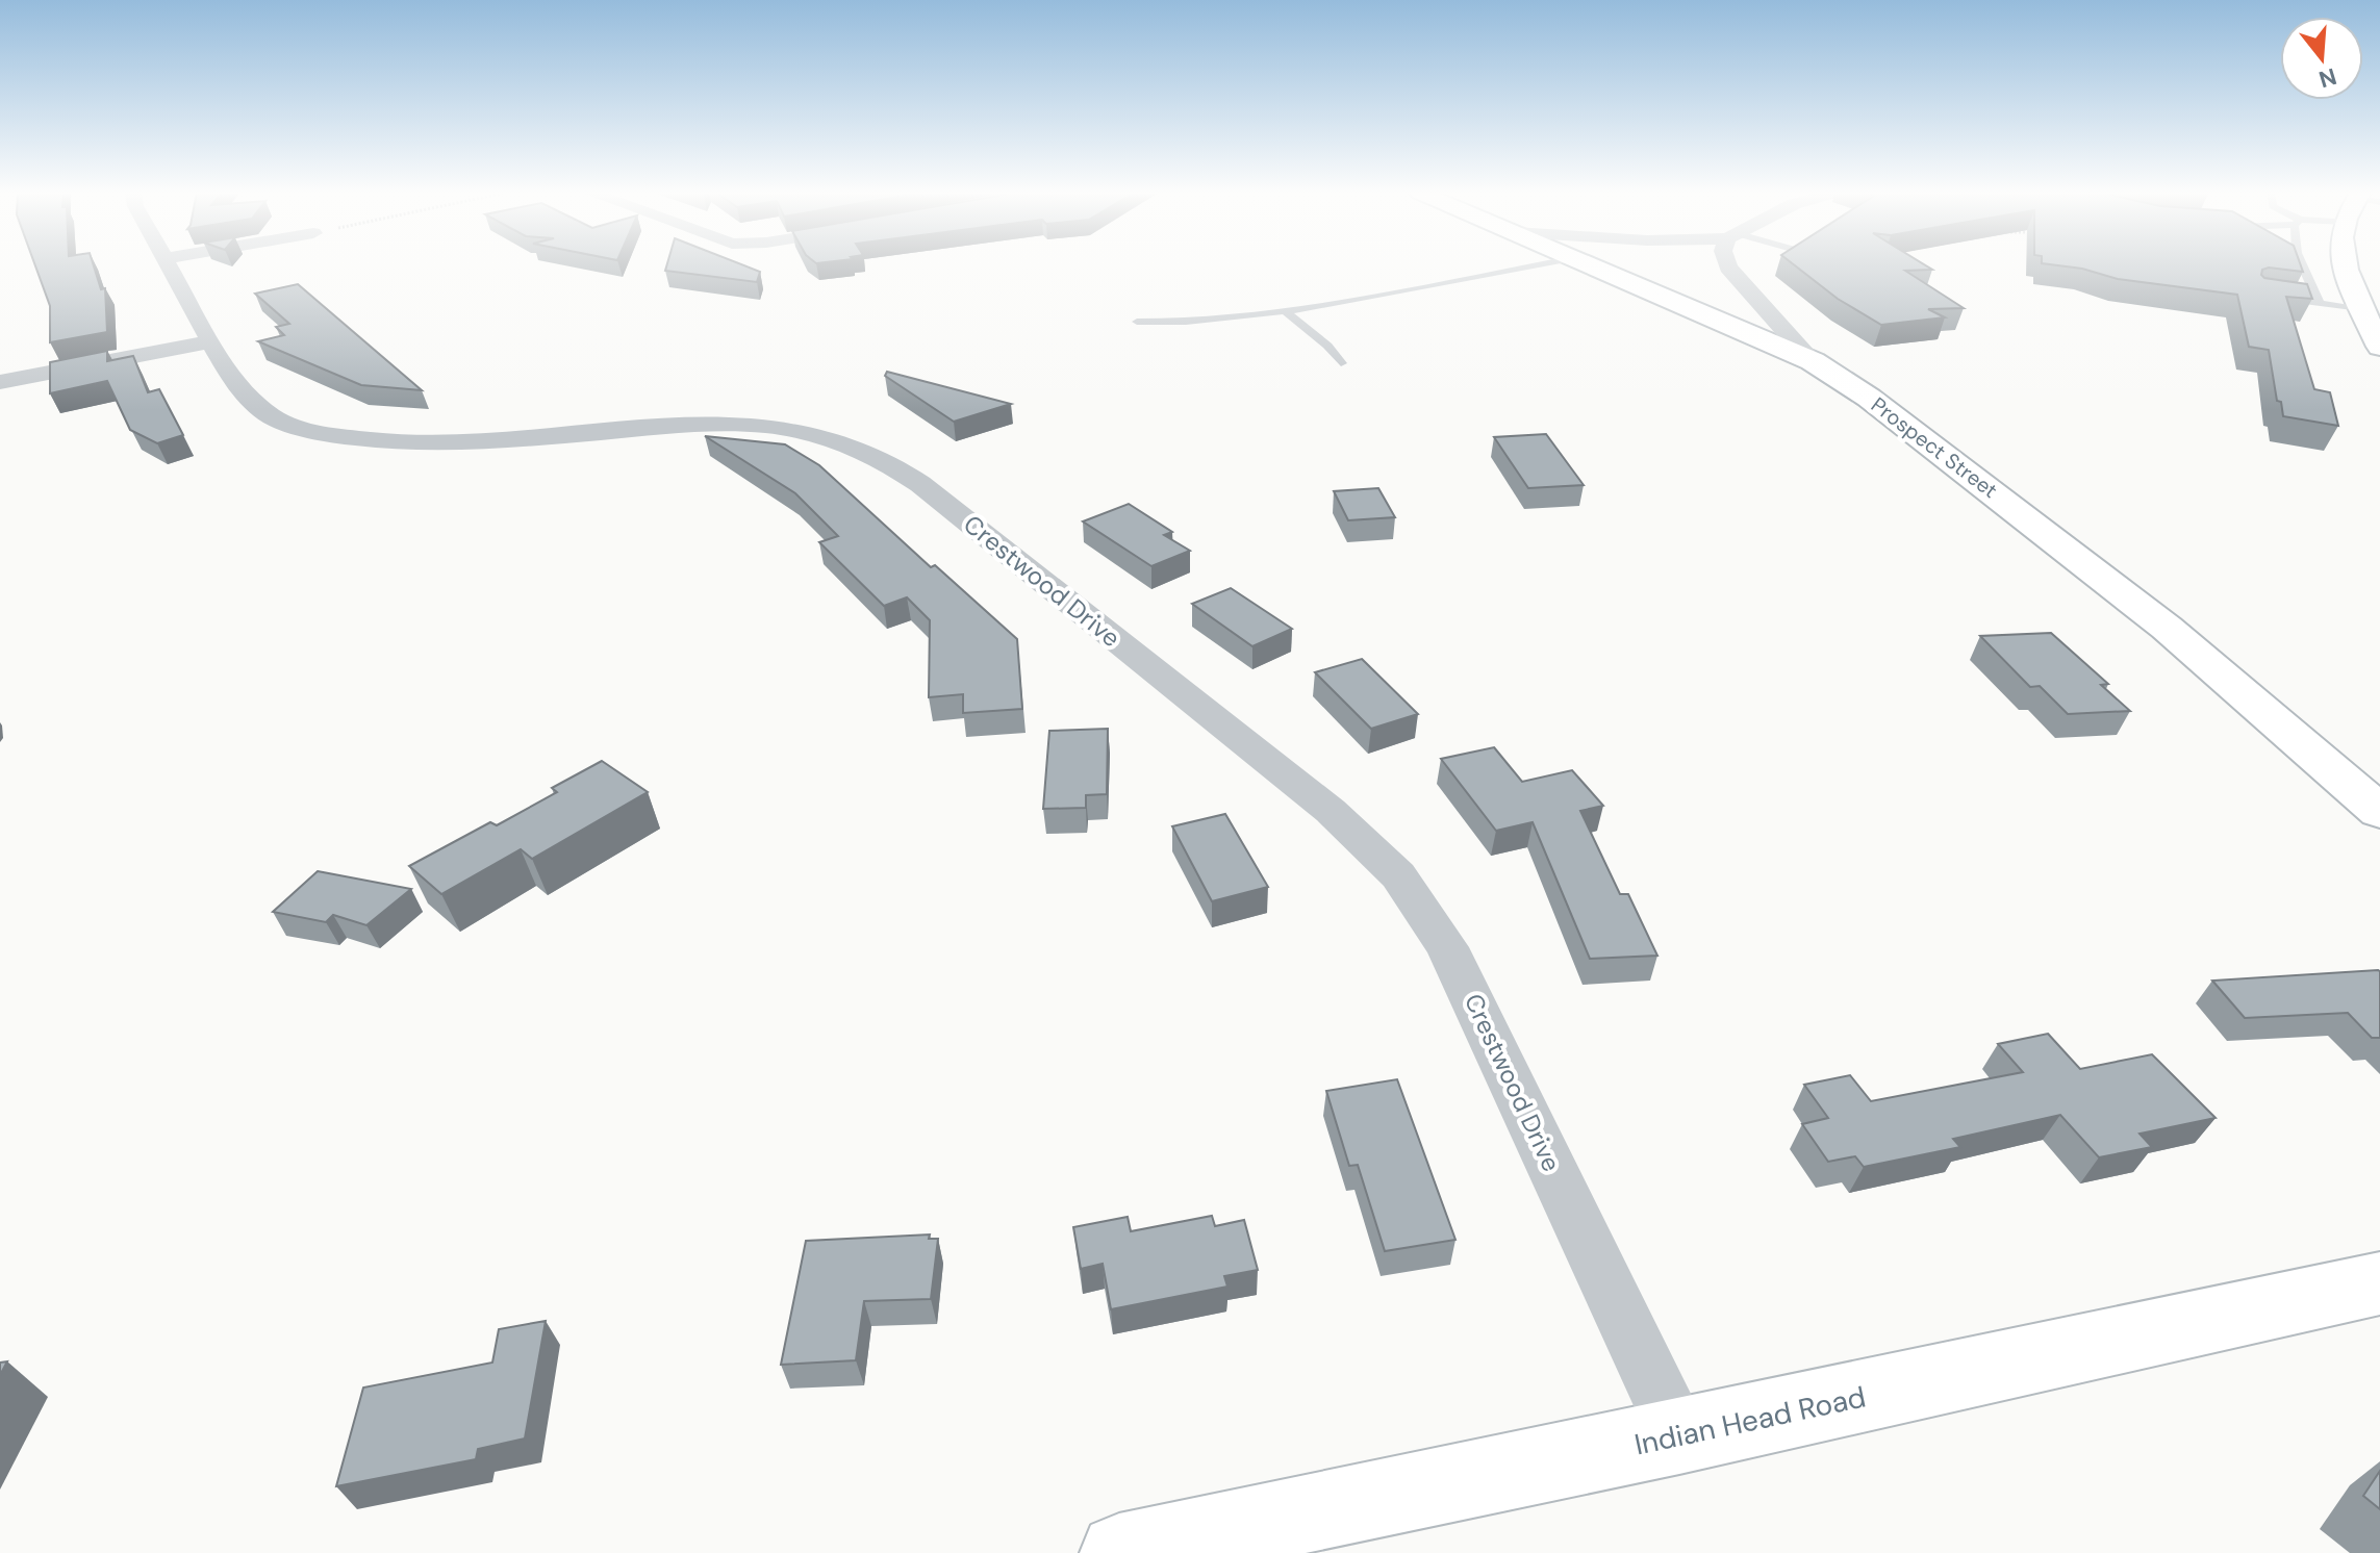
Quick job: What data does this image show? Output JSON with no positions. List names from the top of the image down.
{
  "streets": {
    "street": ["Prospect Street", "Crestwood Drive", "Indian Head Road"]
  },
  "crossings": [
    ["Crestwood Drive", "Indian Head Road"]
  ],
  "north": "bottom"
}
